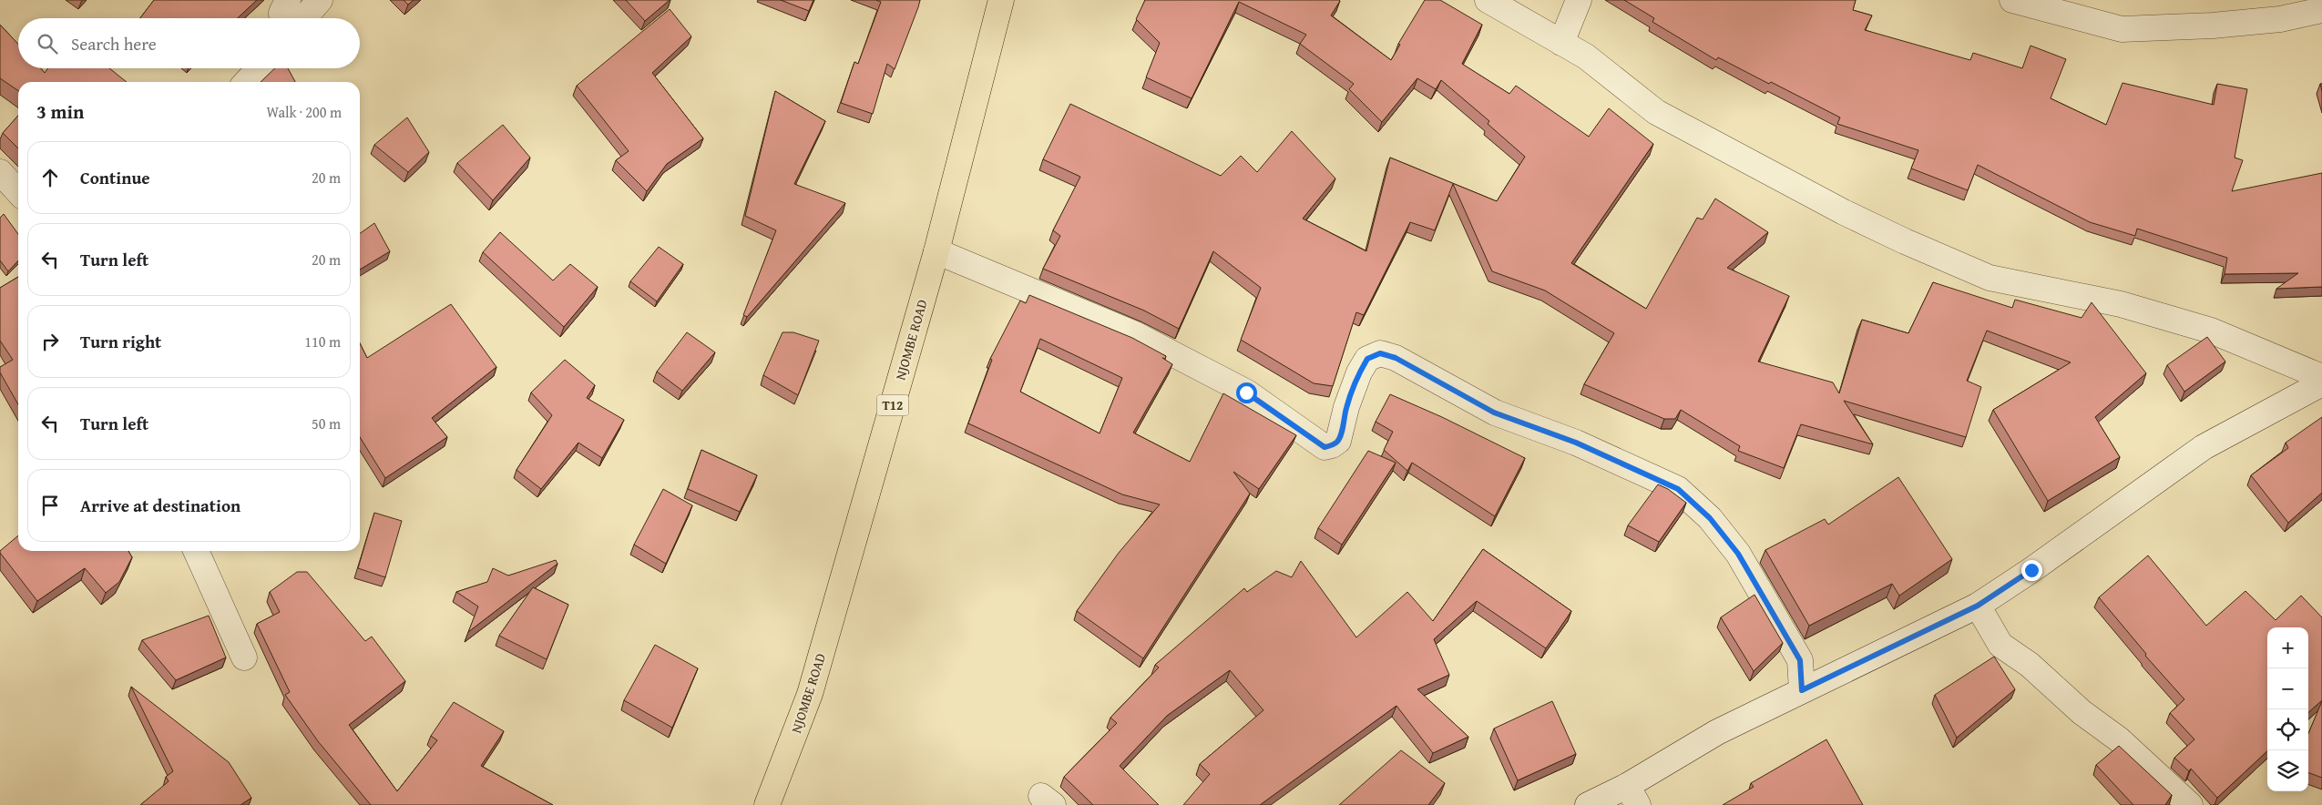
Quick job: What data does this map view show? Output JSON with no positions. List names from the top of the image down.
{
  "streets": {
    "highway": ["NJOMBE ROAD", "T12"]
  },
  "page": {
    "search": "Search here",
    "heading": ["3 min", "Walk · 200 m"],
    "list": [
      ["Continue", "20 m"],
      ["Turn left", "20 m"],
      ["Turn right", "110 m"],
      ["Turn left", "50 m"],
      "Arrive at destination"
    ],
    "map_buttons": ["+", "−"]
  }
}
